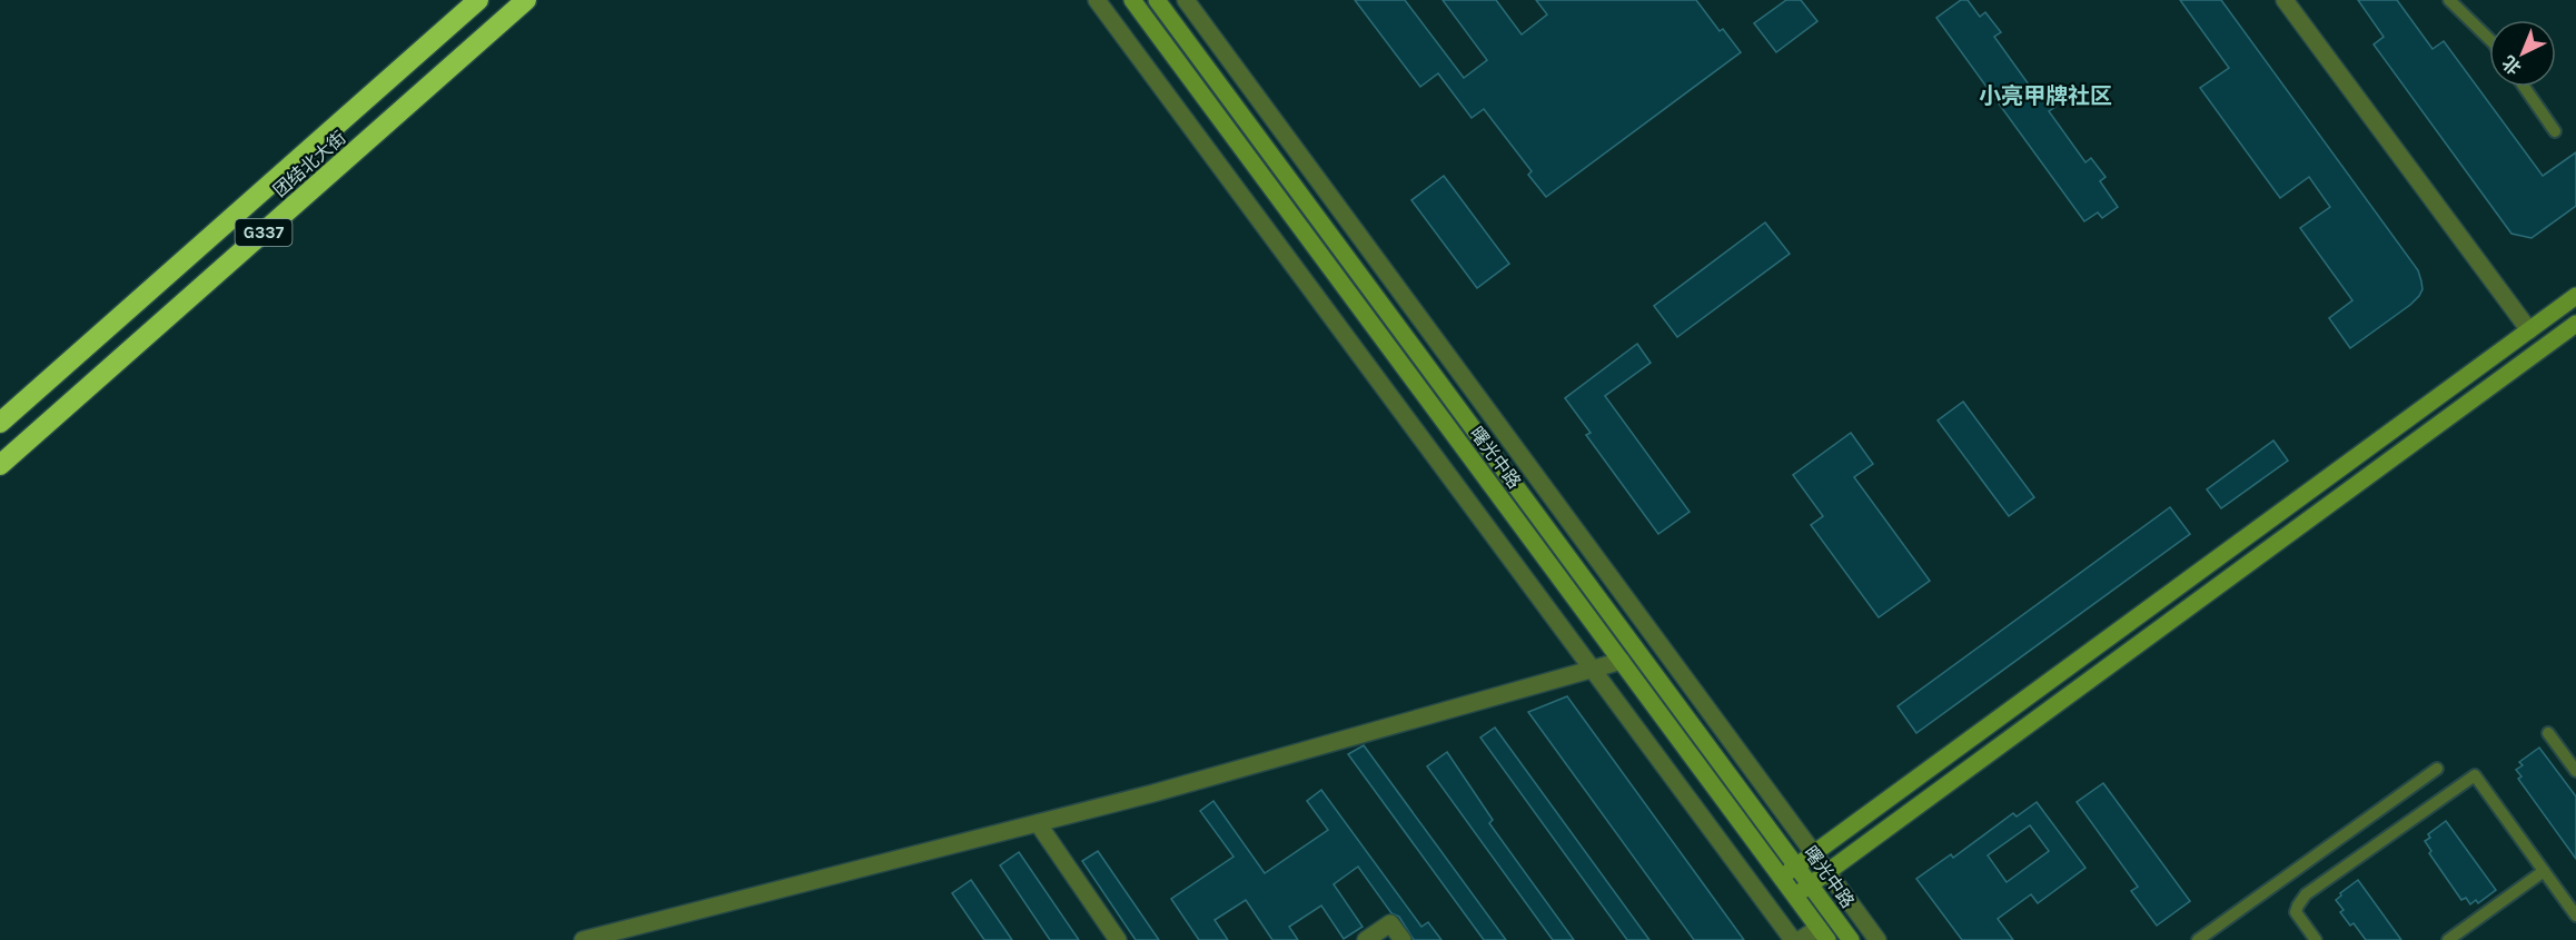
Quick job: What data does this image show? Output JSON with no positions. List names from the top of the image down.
{
  "streets": {
    "highway": ["团结北大街", "G337"],
    "main road": ["曙光中路"]
  },
  "districts": ["小亮甲牌社区"],
  "north": "bottom left"
}
